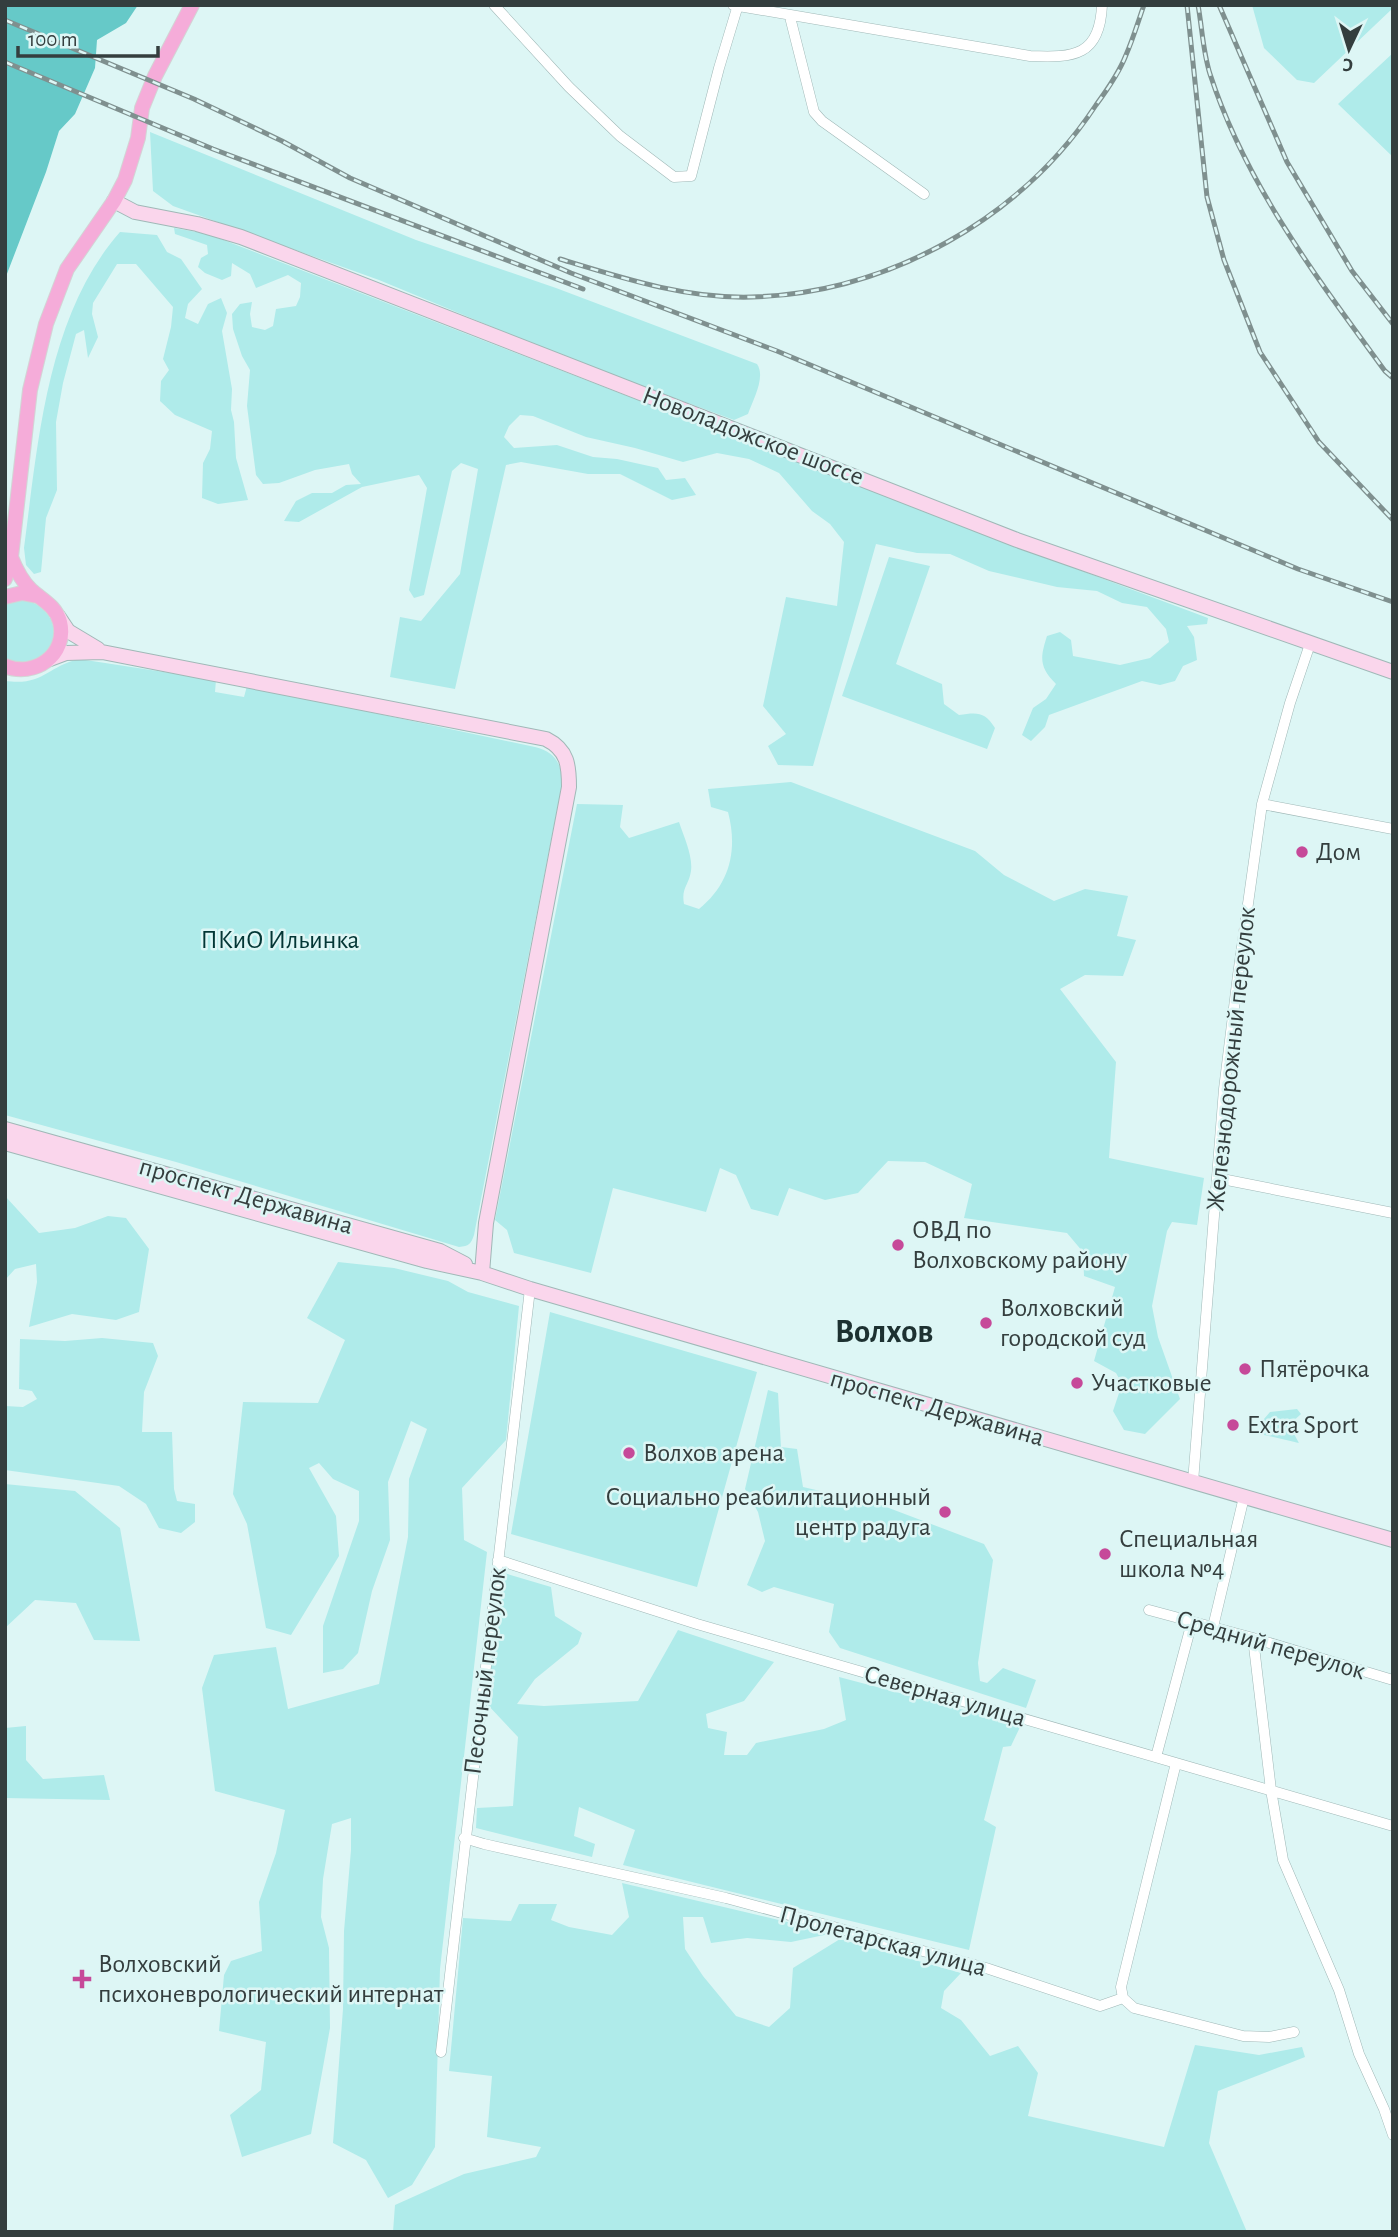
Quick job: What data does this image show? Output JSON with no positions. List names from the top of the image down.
{
  "streets": {
    "main road": ["Новоладожское шоссе", "проспект Державина"],
    "street": [
      "Железнодорожный переулок",
      "Средний переулок",
      "Песочный переулок",
      "Северная улица",
      "Пролетарская улица"
    ]
  },
  "crossings": [
    ["Новоладожское шоссе", "Железнодорожный переулок"],
    ["Железнодорожный переулок", "проспект Державина"],
    ["проспект Державина", "Песочный переулок"],
    ["Песочный переулок", "Северная улица"],
    ["Песочный переулок", "Пролетарская улица"]
  ],
  "districts": ["Волхов"],
  "parks": ["ПКиО Ильинка"],
  "places": {
    "other": [
      "Дом",
      "ОВД по Волховскому району",
      "Волховский городской суд",
      "Пятёрочка",
      "Участковые",
      "Extra Sport",
      "Волхов арена",
      "Социально реабилитационный центр радуга",
      "Специальная школа №4"
    ],
    "health": ["Волховский психоневрологический интернат"]
  },
  "scale_bar": "100 m",
  "north": "bottom"
}
